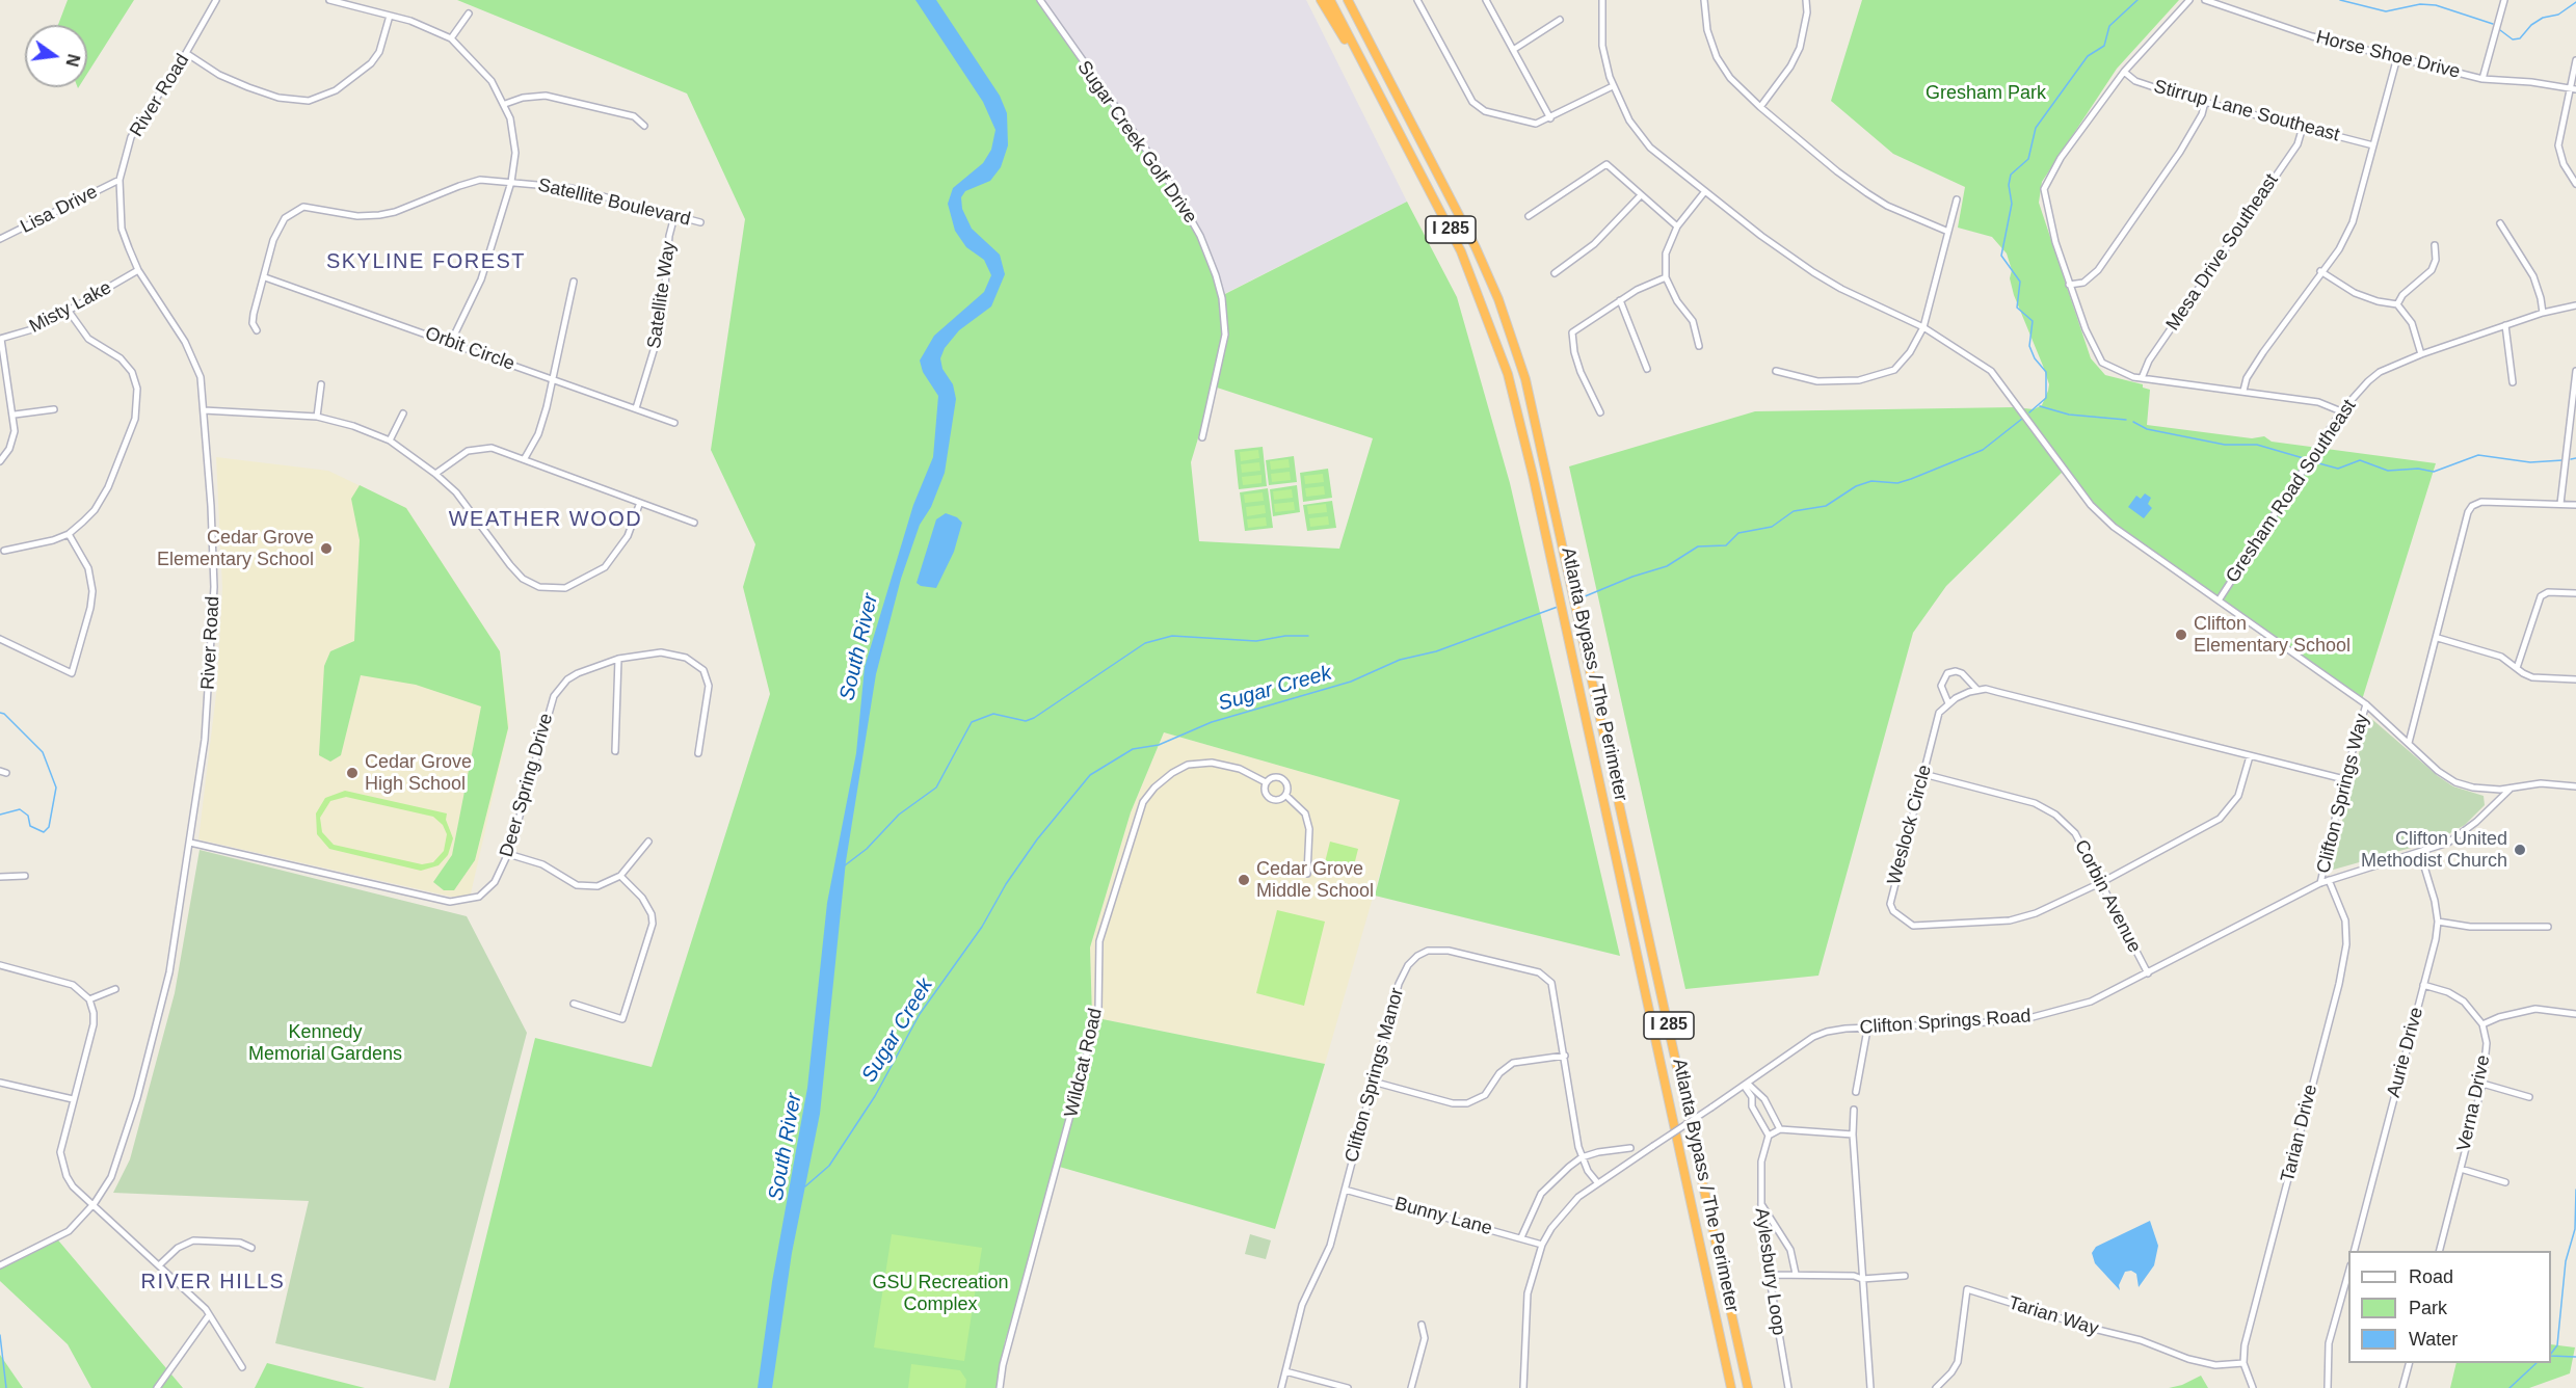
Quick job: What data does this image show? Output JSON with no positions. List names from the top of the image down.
{
  "streets": {
    "highway": ["I 285", "Atlanta Bypass / The Perimeter"],
    "street": [
      "Horse Shoe Drive",
      "River Road",
      "Stirrup Lane Southeast",
      "Sugar Creek Golf Drive",
      "Satellite Boulevard",
      "Lisa Drive",
      "Mesa Drive Southeast",
      "Satellite Way",
      "Misty Lake",
      "Orbit Circle",
      "Gresham Road Southeast",
      "Deer Spring Drive",
      "Clifton Springs Way",
      "Weslock Circle",
      "Corbin Avenue",
      "Clifton Springs Road",
      "Aurie Drive",
      "Wildcat Road",
      "Clifton Springs Manor",
      "Verna Drive",
      "Tarian Drive",
      "Bunny Lane",
      "Aylesbury Loop",
      "Tarian Way"
    ]
  },
  "crossings": [
    ["River Road", "Lisa Drive"],
    ["River Road", "Misty Lake"],
    ["River Road", "Deer Spring Drive"],
    ["Stirrup Lane Southeast", "Mesa Drive Southeast"],
    ["Satellite Boulevard", "Satellite Way"],
    ["Satellite Boulevard", "Orbit Circle"],
    ["Satellite Way", "Orbit Circle"],
    ["Clifton Springs Way", "Clifton Springs Road"],
    ["Weslock Circle", "Corbin Avenue"],
    ["Corbin Avenue", "Clifton Springs Road"],
    ["Clifton Springs Road", "Aurie Drive"],
    ["Clifton Springs Road", "Clifton Springs Manor"],
    ["Clifton Springs Road", "Tarian Drive"],
    ["Clifton Springs Road", "Bunny Lane"],
    ["Clifton Springs Manor", "Bunny Lane"],
    ["Tarian Drive", "Tarian Way"]
  ],
  "districts": ["SKYLINE FOREST", "WEATHER WOOD", "RIVER HILLS"],
  "water": ["South River", "Sugar Creek"],
  "parks": ["Gresham Park", "Kennedy Memorial Gardens", "GSU Recreation Complex"],
  "places": [
    "Cedar Grove Elementary School",
    "Clifton Elementary School",
    "Cedar Grove High School",
    "Clifton United Methodist Church",
    "Cedar Grove Middle School"
  ],
  "legend": ["Road", "Park", "Water"],
  "north": "right"
}
